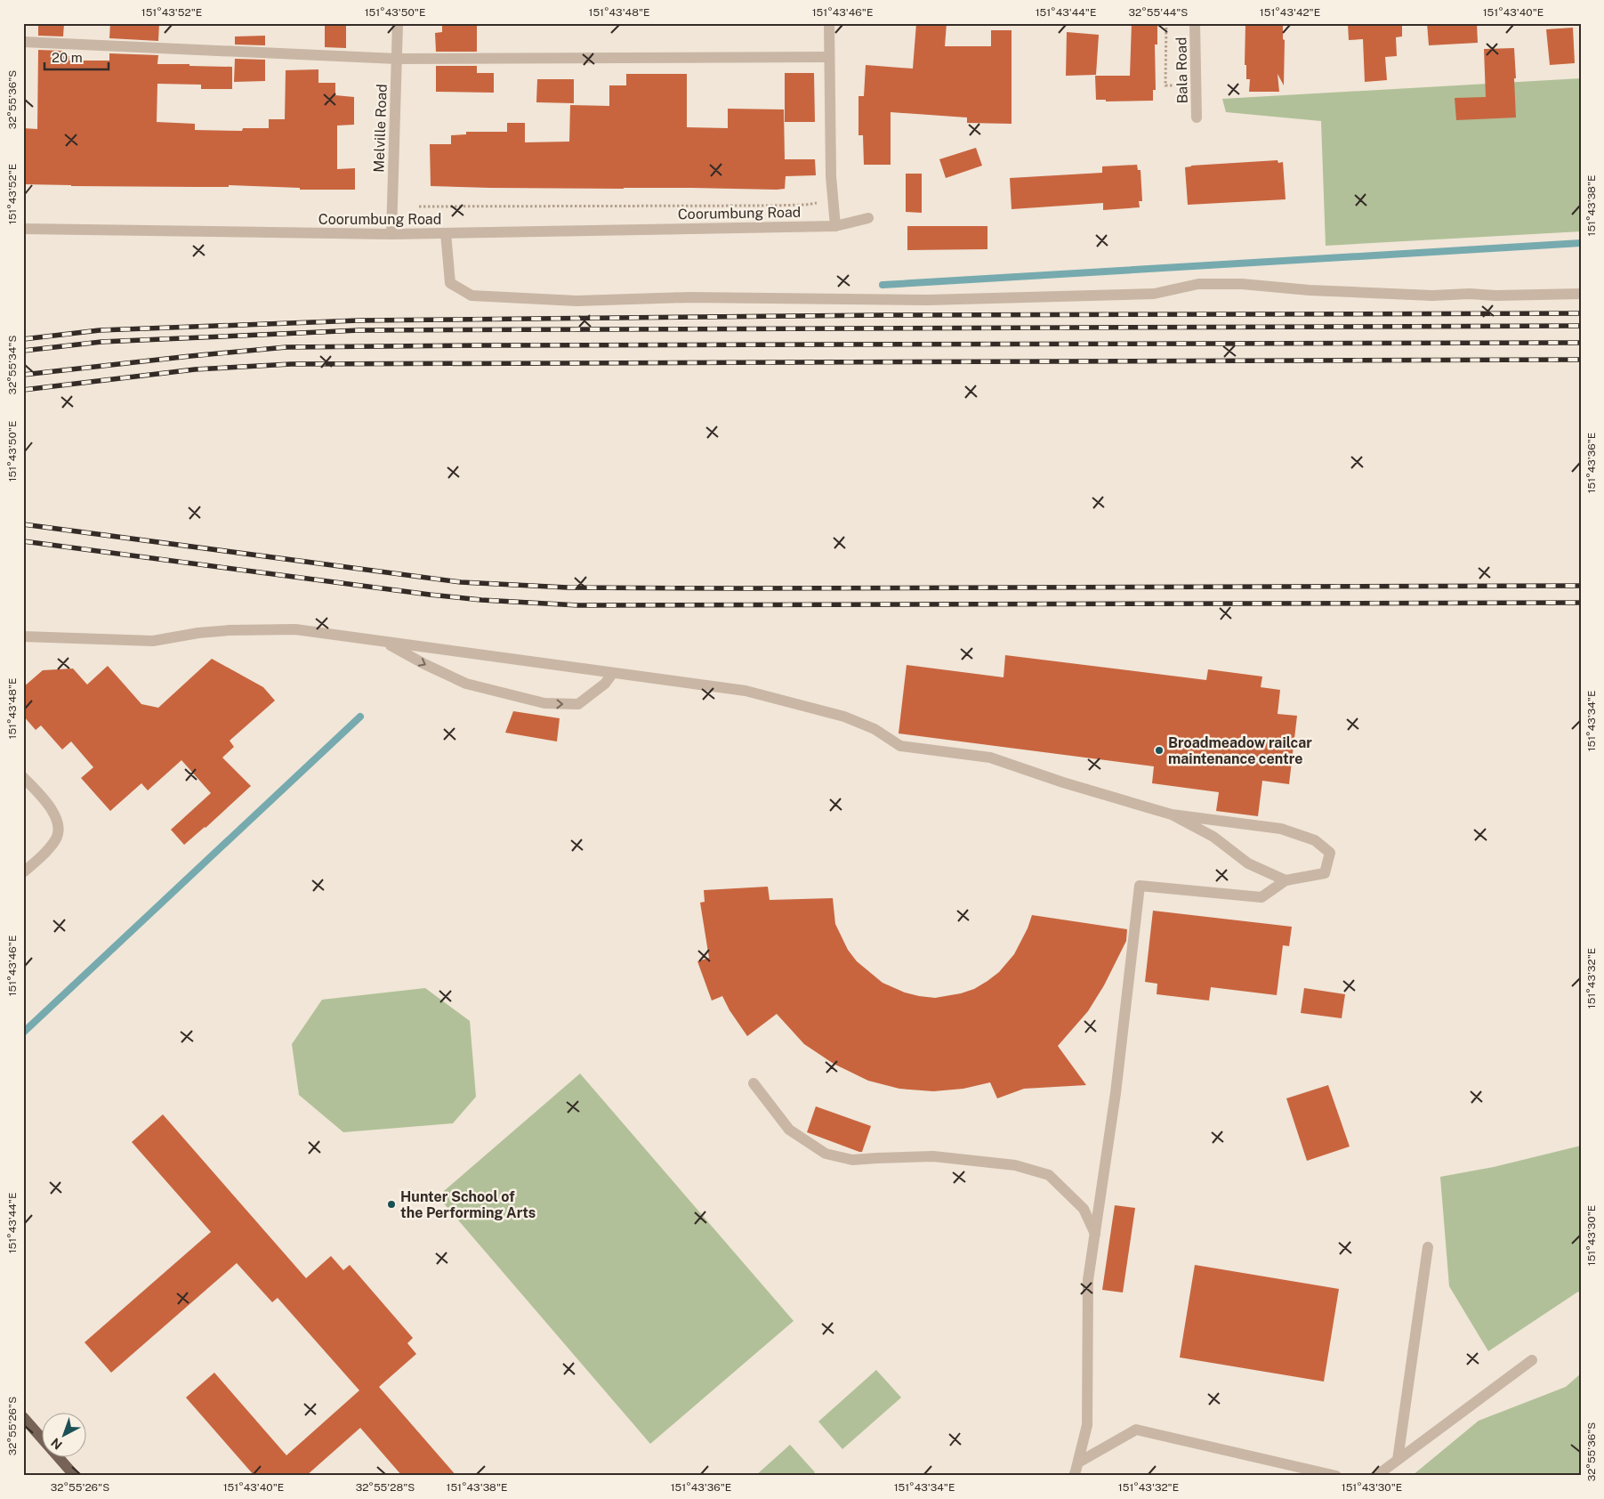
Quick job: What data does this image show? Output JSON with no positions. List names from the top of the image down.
{
  "streets": {
    "street": ["Bala Road", "Melville Road", "Coorumbung Road"]
  },
  "crossings": [
    ["Melville Road", "Coorumbung Road"]
  ],
  "places": ["Broadmeadow railcar maintenance centre", "Hunter School of the Performing Arts"],
  "scale_bar": "20 m",
  "north": "bottom left",
  "coordinates": [
    "151°43'52\"E",
    "151°43'50\"E",
    "151°43'48\"E",
    "151°43'46\"E",
    "151°43'44\"E",
    "32°55'44\"S",
    "151°43'42\"E",
    "151°43'40\"E",
    "32°55'36\"S",
    "151°43'38\"E",
    "32°55'34\"S",
    "151°43'36\"E",
    "151°43'34\"E",
    "151°43'32\"E",
    "151°43'30\"E",
    "32°55'26\"S",
    "32°55'28\"S"
  ]
}
